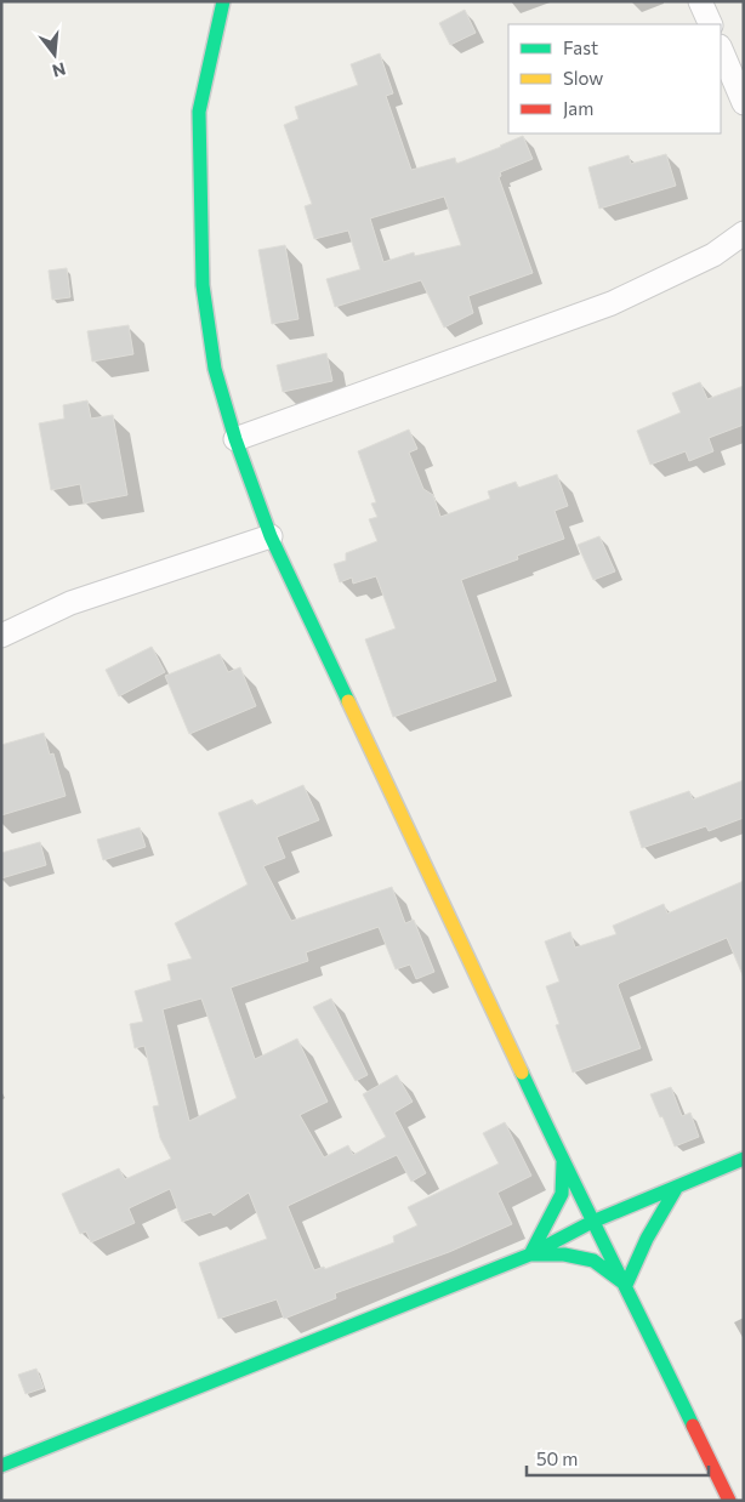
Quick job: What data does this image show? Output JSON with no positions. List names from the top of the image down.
{
  "legend": ["Fast", "Slow", "Jam"],
  "scale_bar": "50 m",
  "north": "bottom"
}
